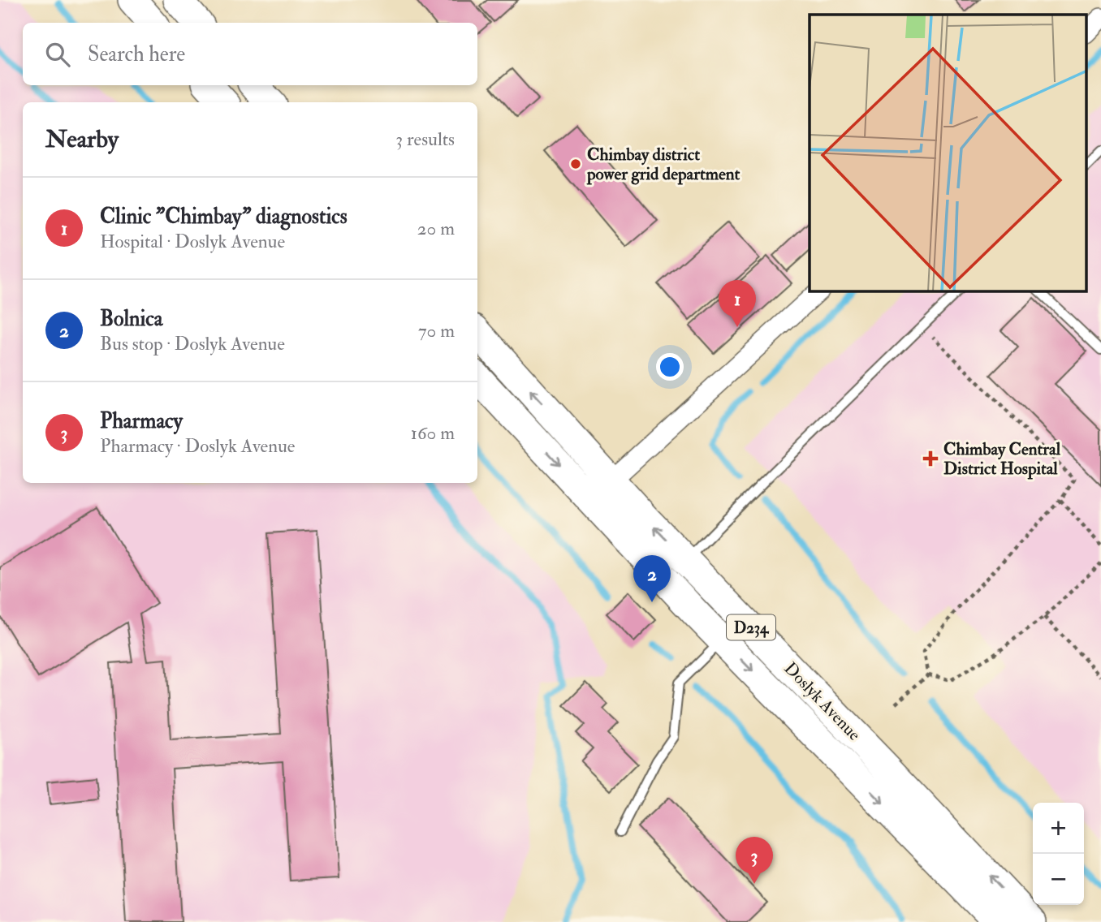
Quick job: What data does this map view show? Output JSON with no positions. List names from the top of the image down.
{
  "streets": {
    "main road": ["D234", "Doslyk Avenue"]
  },
  "places": {
    "other": ["Chimbay district power grid department"],
    "health": ["Chimbay Central District Hospital"]
  },
  "page": {
    "search": "Search here",
    "heading": ["Nearby", "3 results"],
    "list": [
      {
        "mark": "1",
        "name": "Clinic \"Chimbay\" diagnostics",
        "note": "Hospital · Doslyk Avenue",
        "value": "20 m"
      },
      {
        "mark": "2",
        "name": "Bolnica",
        "note": "Bus stop · Doslyk Avenue",
        "value": "70 m"
      },
      {
        "mark": "3",
        "name": "Pharmacy",
        "note": "Pharmacy · Doslyk Avenue",
        "value": "160 m"
      }
    ],
    "pins": ["1", "2", "3"],
    "map_buttons": ["+", "−"]
  }
}
